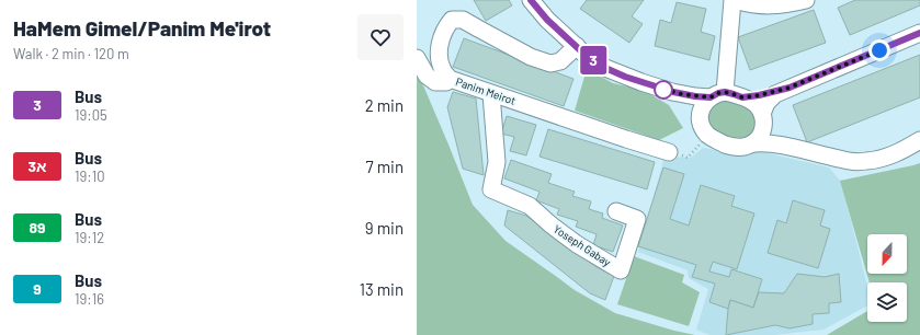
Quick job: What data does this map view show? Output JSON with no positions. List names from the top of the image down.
{
  "streets": {
    "street": ["Panim Meirot", "Yoseph Gabay"]
  },
  "crossings": [
    ["Panim Meirot", "Yoseph Gabay"]
  ],
  "lines": ["bus line 3"],
  "north": "bottom",
  "page": {
    "heading": ["HaMem Gimel/Panim Me'irot", "Walk · 2 min · 120 m"],
    "on_map": "3",
    "list": [
      {
        "mark": "3",
        "name": "Bus",
        "note": "19:05",
        "value": "2 min"
      },
      {
        "mark": "3א",
        "name": "Bus",
        "note": "19:10",
        "value": "7 min"
      },
      {
        "mark": "89",
        "name": "Bus",
        "note": "19:12",
        "value": "9 min"
      },
      {
        "mark": "9",
        "name": "Bus",
        "note": "19:16",
        "value": "13 min"
      }
    ]
  }
}
